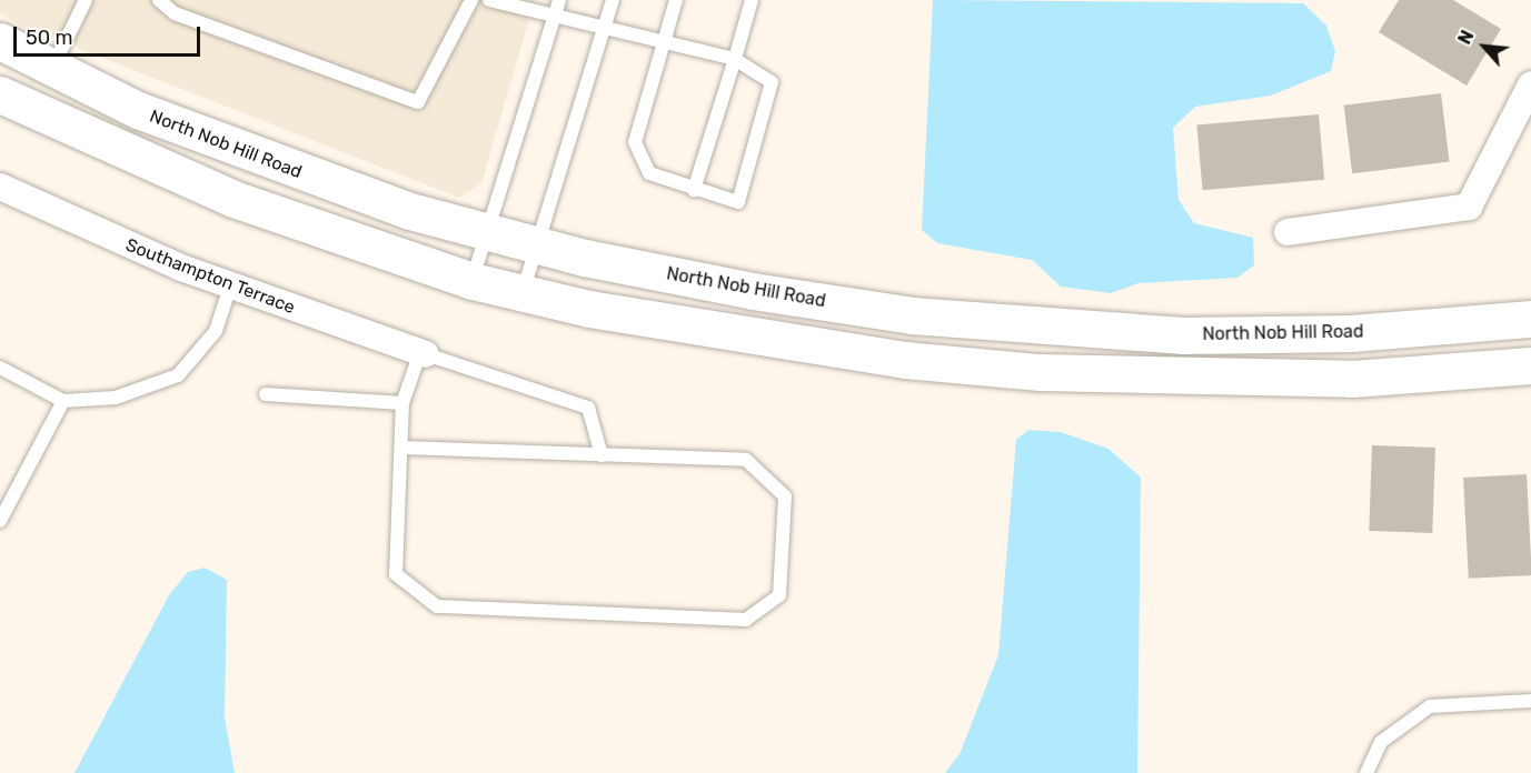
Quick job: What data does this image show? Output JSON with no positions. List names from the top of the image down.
{
  "streets": {
    "main road": ["North Nob Hill Road"],
    "street": ["Southampton Terrace"]
  },
  "scale_bar": "50 m",
  "north": "top left"
}
